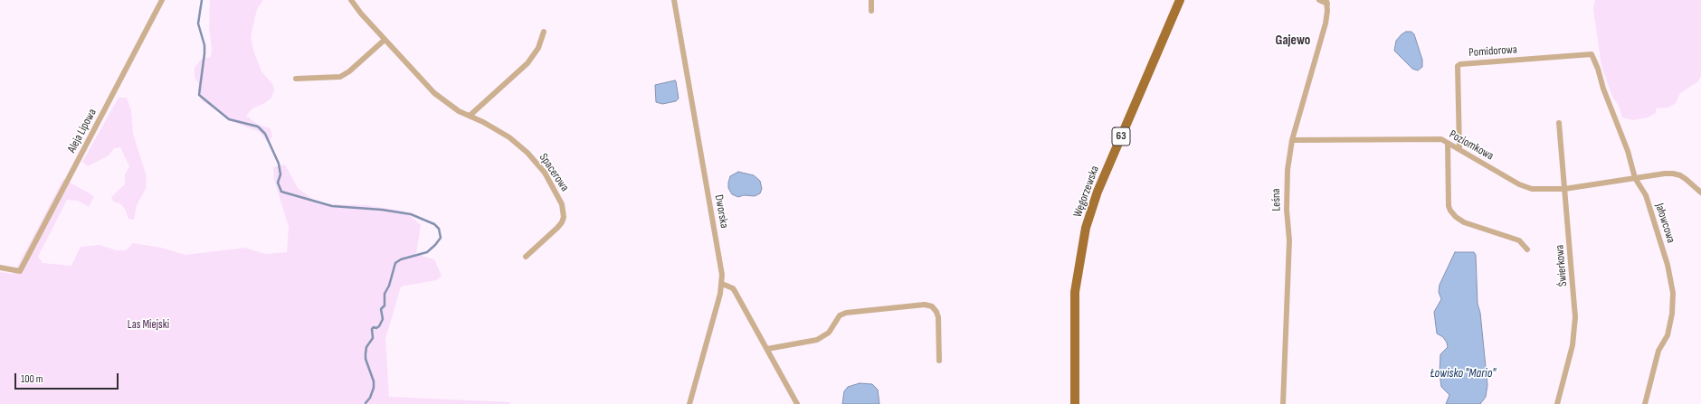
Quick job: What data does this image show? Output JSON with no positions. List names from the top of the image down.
{
  "streets": {
    "main road": ["63", "Węgorzewska"],
    "street": [
      "Pomidorowa",
      "Aleja Lipowa",
      "Poziomkowa",
      "Spacerowa",
      "Leśna",
      "Dworska",
      "Jałowcowa",
      "Świerkowa"
    ]
  },
  "crossings": [
    ["Pomidorowa", "Poziomkowa"],
    ["Pomidorowa", "Jałowcowa"],
    ["Poziomkowa", "Leśna"],
    ["Poziomkowa", "Jałowcowa"],
    ["Poziomkowa", "Świerkowa"]
  ],
  "districts": ["Gajewo"],
  "water": ["Łowisko \"Mario\""],
  "parks": ["Las Miejski"],
  "scale_bar": "100 m"
}
